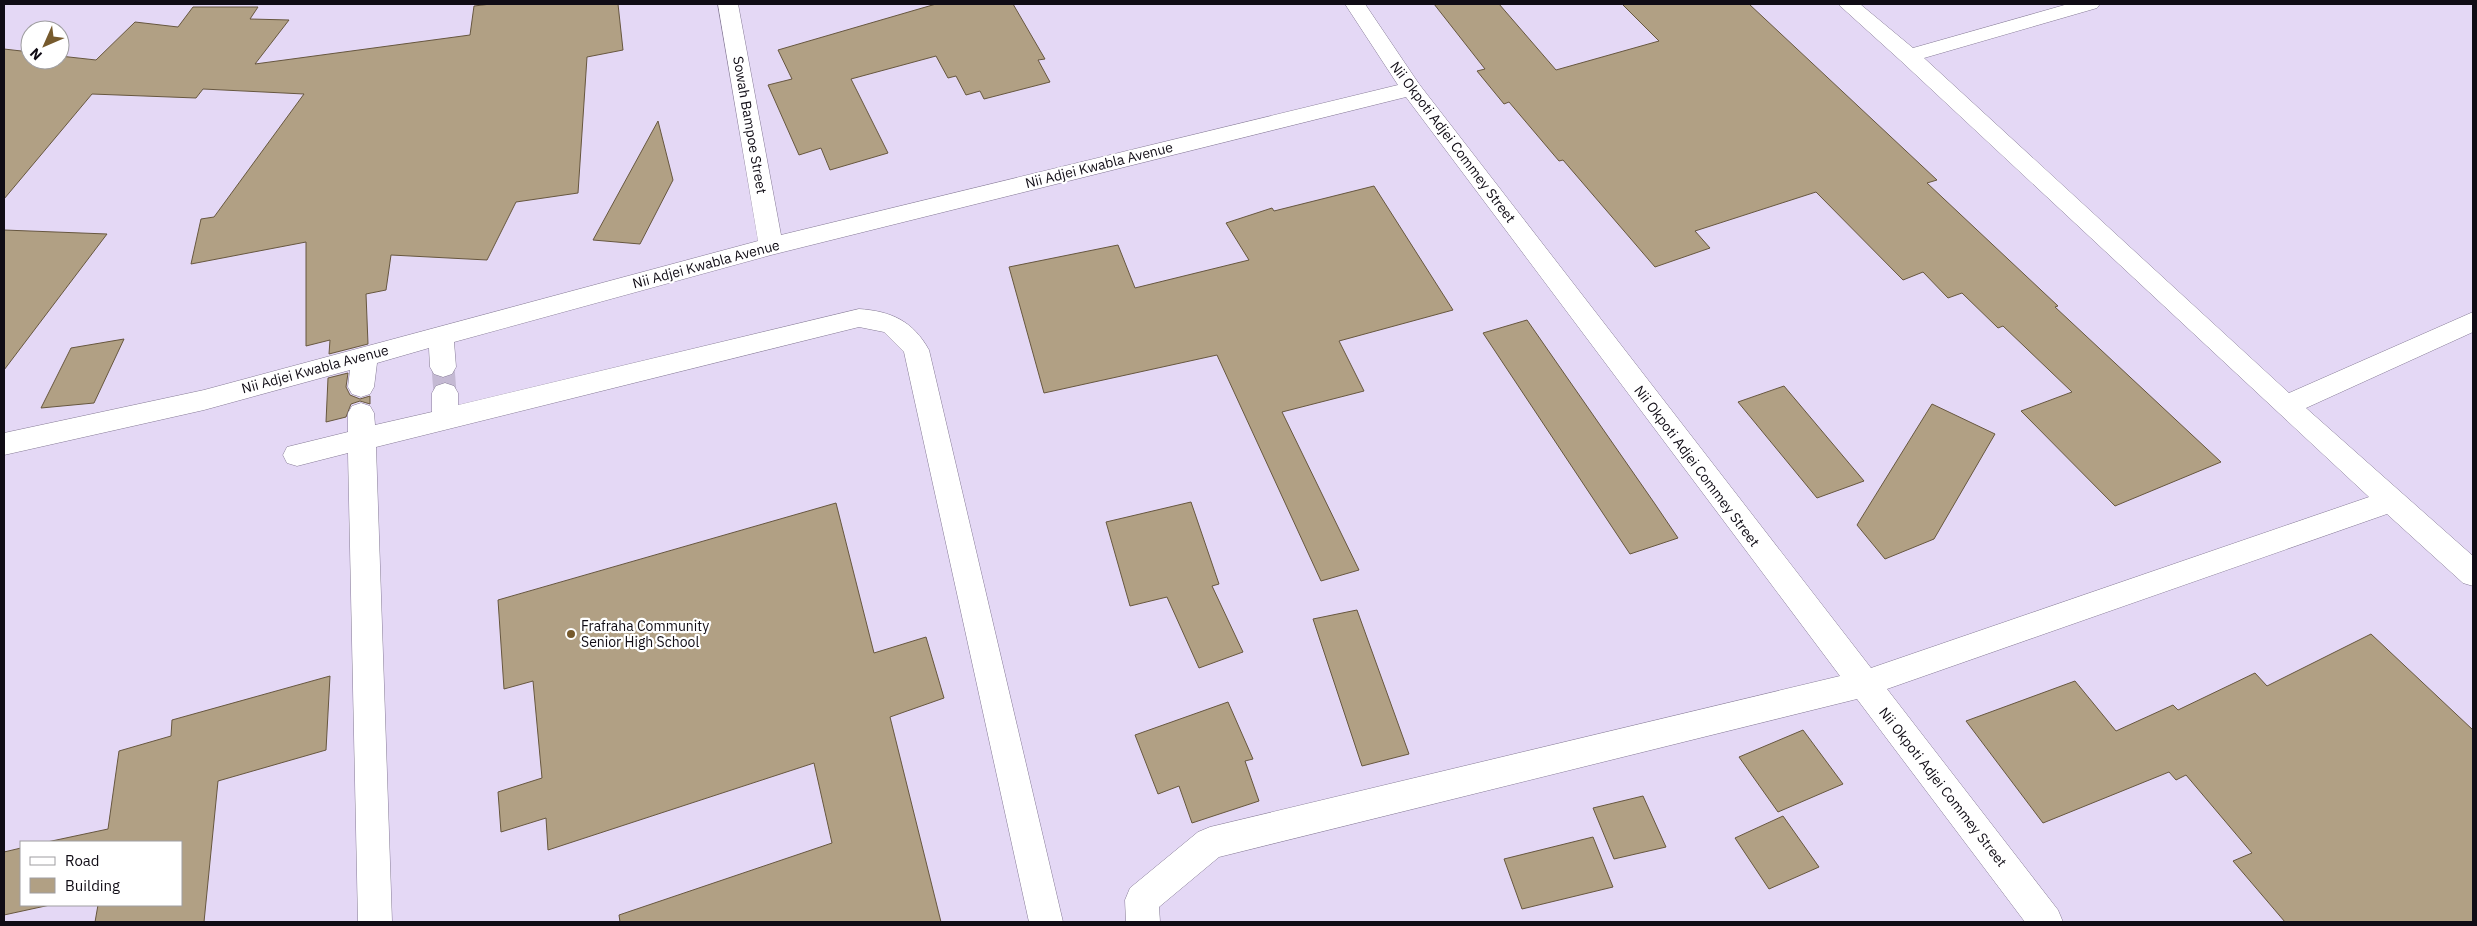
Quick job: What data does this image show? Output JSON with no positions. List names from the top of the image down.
{
  "streets": {
    "street": ["Sowah Bampoe Street", "Nii Okpoti Adjei Commey Street", "Nii Adjei Kwabla Avenue"]
  },
  "crossings": [
    ["Sowah Bampoe Street", "Nii Adjei Kwabla Avenue"],
    ["Nii Okpoti Adjei Commey Street", "Nii Adjei Kwabla Avenue"]
  ],
  "places": ["Frafraha Community Senior High School"],
  "legend": ["Road", "Building"],
  "north": "bottom left"
}
